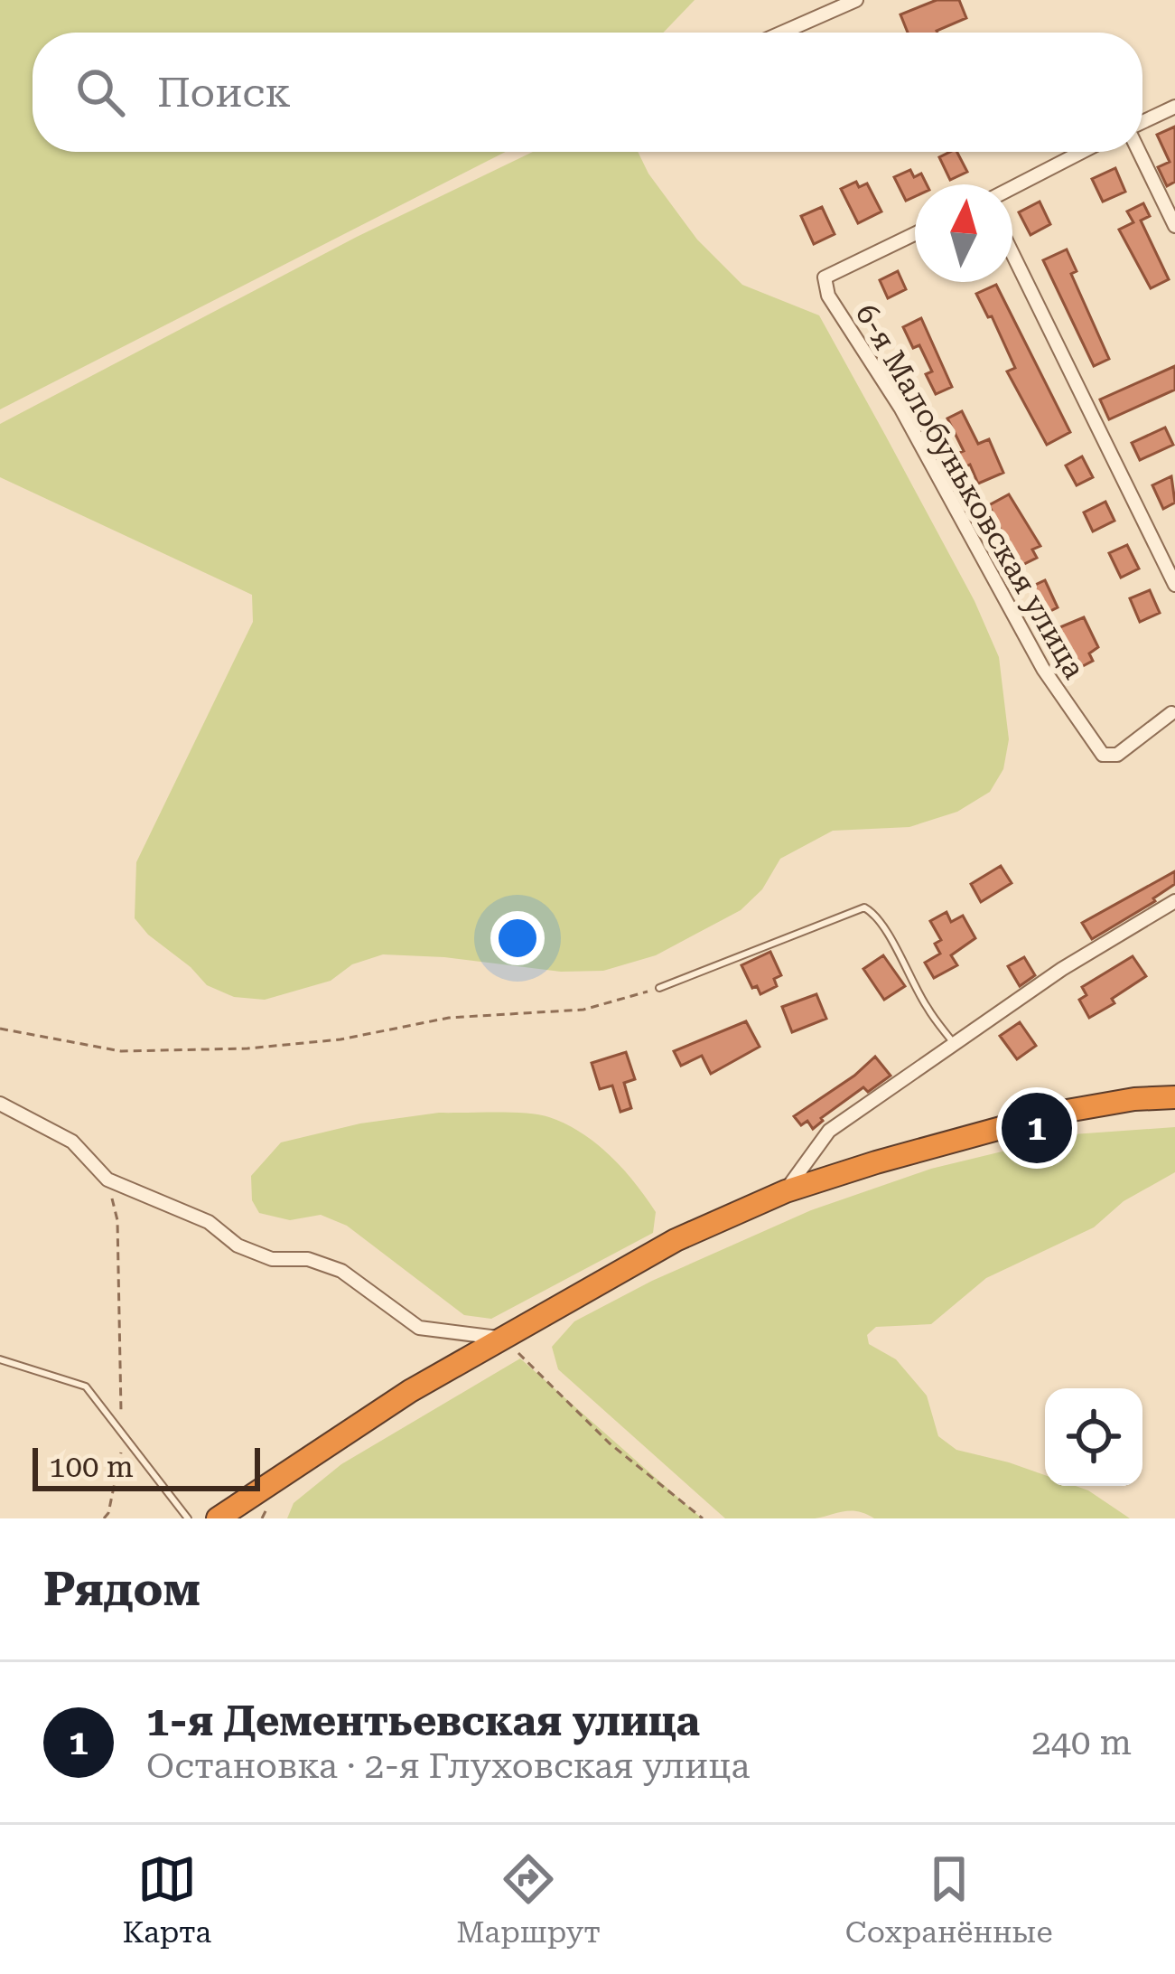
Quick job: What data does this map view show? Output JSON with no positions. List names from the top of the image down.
{
  "streets": {
    "street": ["6-я Малобуньковская улица"]
  },
  "scale_bar": "100 m",
  "north": "top",
  "page": {
    "search": "Поиск",
    "pins": "1",
    "scale": "100 m",
    "heading": "Рядом",
    "list": [
      {
        "mark": "1",
        "name": "1-я Дементьевская улица",
        "note": "Остановка · 2-я Глуховская улица",
        "value": "240 m"
      }
    ],
    "nav": ["Карта", "Маршрут", "Сохранённые"]
  }
}
